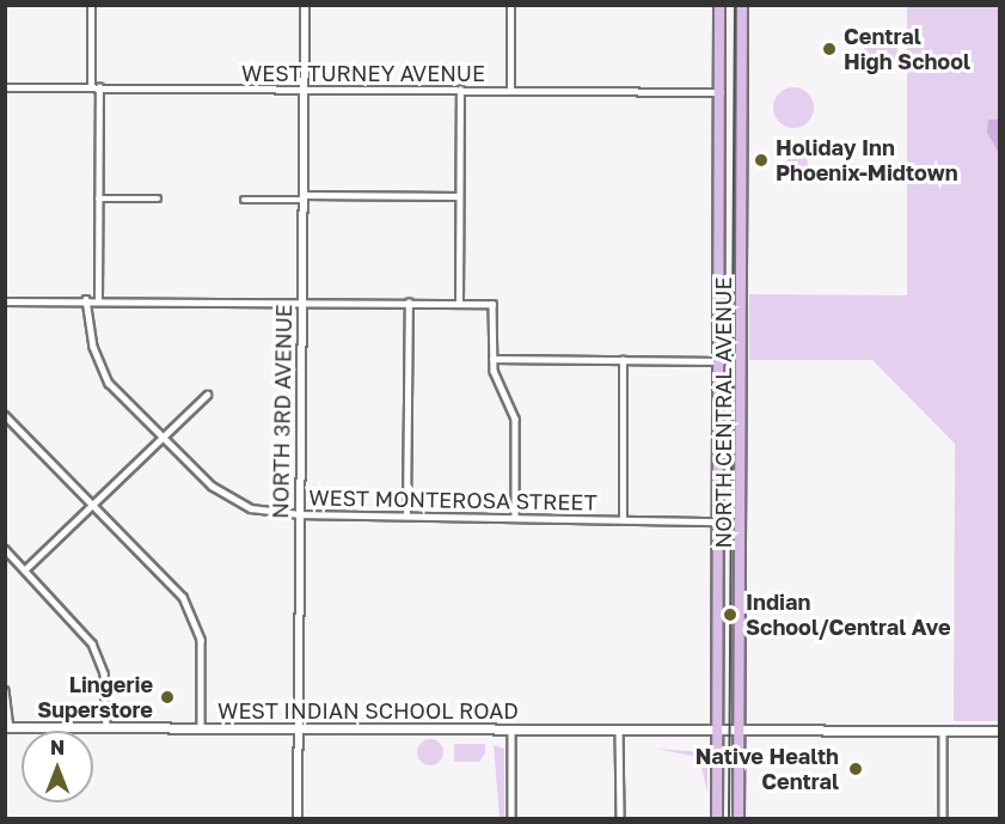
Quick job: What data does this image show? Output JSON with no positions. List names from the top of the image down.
{
  "streets": {
    "main road": ["NORTH CENTRAL AVENUE", "WEST INDIAN SCHOOL ROAD"],
    "street": ["WEST TURNEY AVENUE", "NORTH 3RD AVENUE", "WEST MONTEROSA STREET"]
  },
  "crossings": [
    ["WEST TURNEY AVENUE", "NORTH 3RD AVENUE"],
    ["WEST TURNEY AVENUE", "NORTH CENTRAL AVENUE"],
    ["NORTH 3RD AVENUE", "WEST MONTEROSA STREET"],
    ["NORTH 3RD AVENUE", "WEST INDIAN SCHOOL ROAD"],
    ["NORTH CENTRAL AVENUE", "WEST MONTEROSA STREET"],
    ["NORTH CENTRAL AVENUE", "WEST INDIAN SCHOOL ROAD"]
  ],
  "places": [
    "Central High School",
    "Holiday Inn Phoenix-Midtown",
    "Indian School/Central Ave",
    "Lingerie Superstore",
    "Native Health Central"
  ],
  "north": "top"
}
